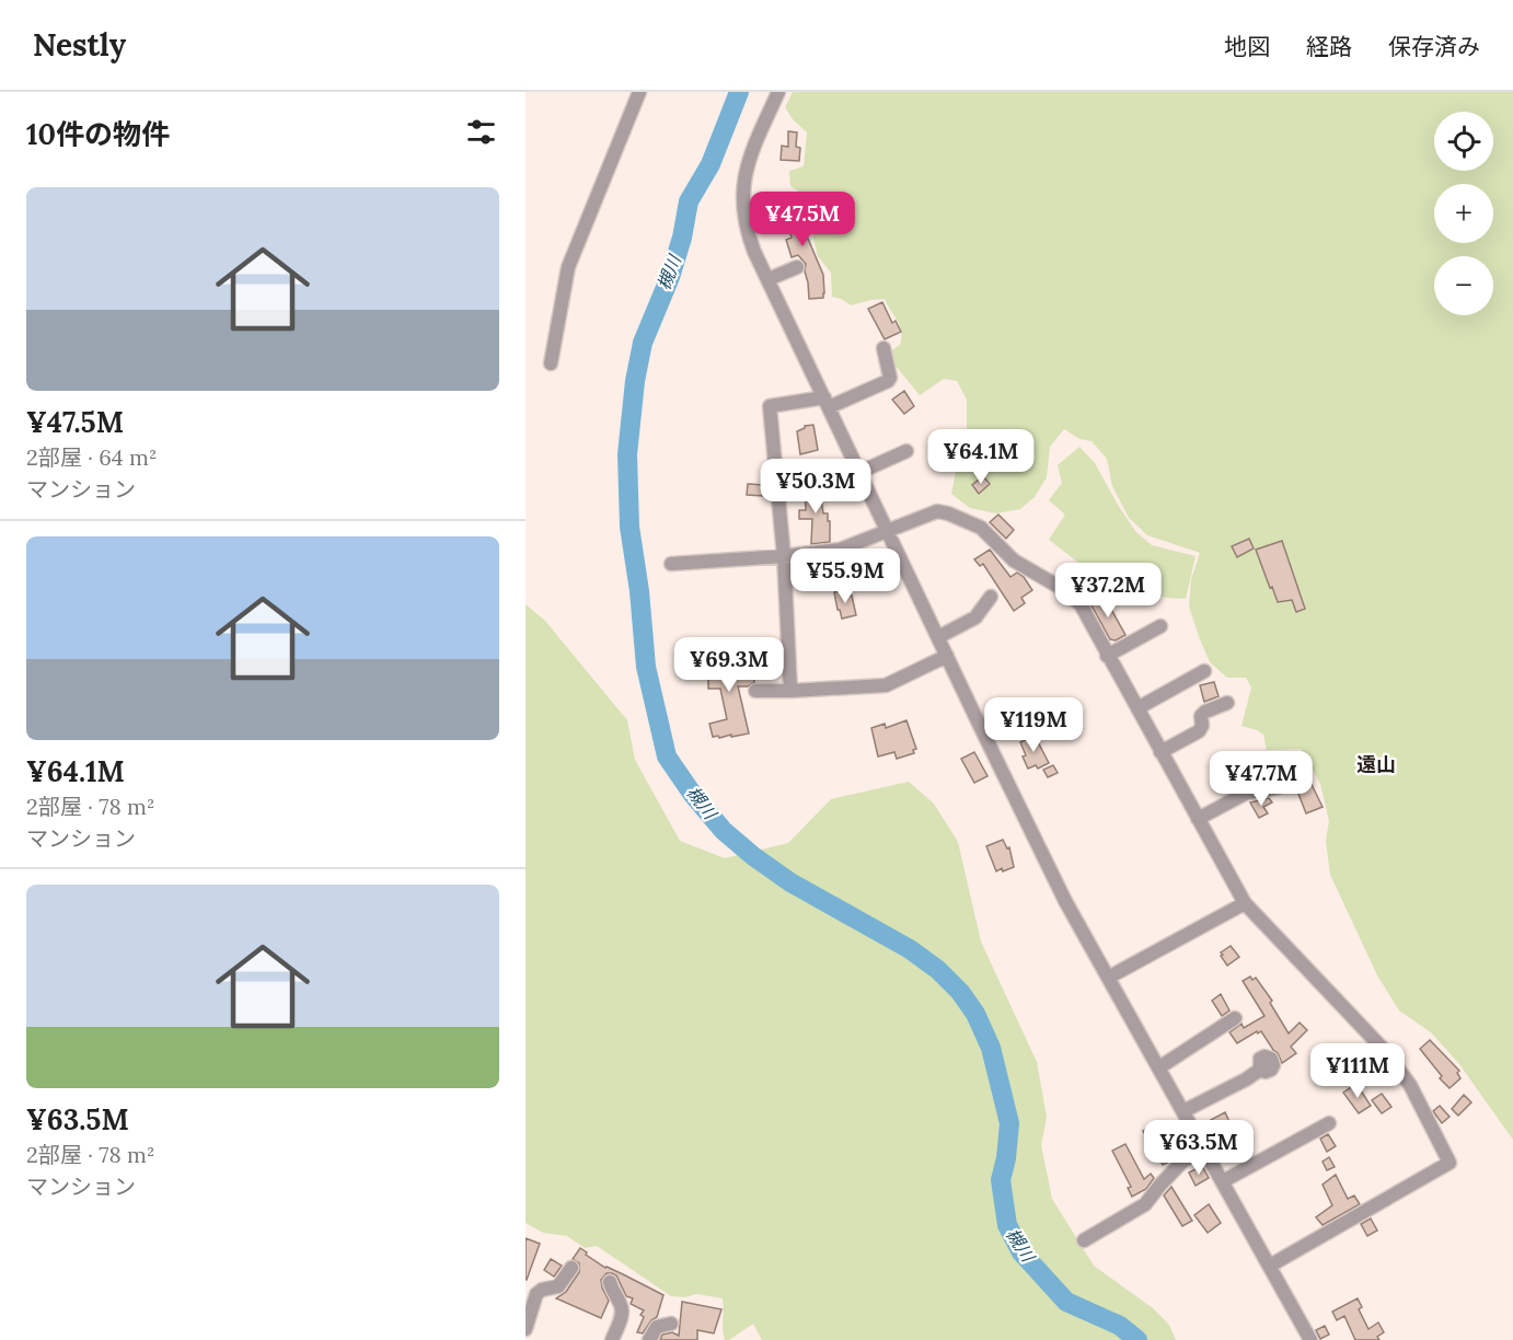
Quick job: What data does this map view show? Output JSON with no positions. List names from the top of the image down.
{
  "districts": ["遠山"],
  "water": ["槻川"],
  "page": {
    "header": "Nestly",
    "nav": ["地図", "経路", "保存済み"],
    "heading": "10件の物件",
    "map_buttons": ["+", "−"],
    "list": [
      {
        "name": "¥47.5M",
        "note": "2部屋 · 64 m² · マンション"
      },
      {
        "name": "¥64.1M",
        "note": "2部屋 · 78 m² · マンション"
      },
      {
        "name": "¥63.5M",
        "note": "2部屋 · 78 m² · マンション"
      }
    ],
    "price": [
      "¥47.5M",
      "¥64.1M",
      "¥50.3M",
      "¥55.9M",
      "¥37.2M",
      "¥69.3M",
      "¥119M",
      "¥47.7M",
      "¥111M",
      "¥63.5M"
    ]
  }
}
